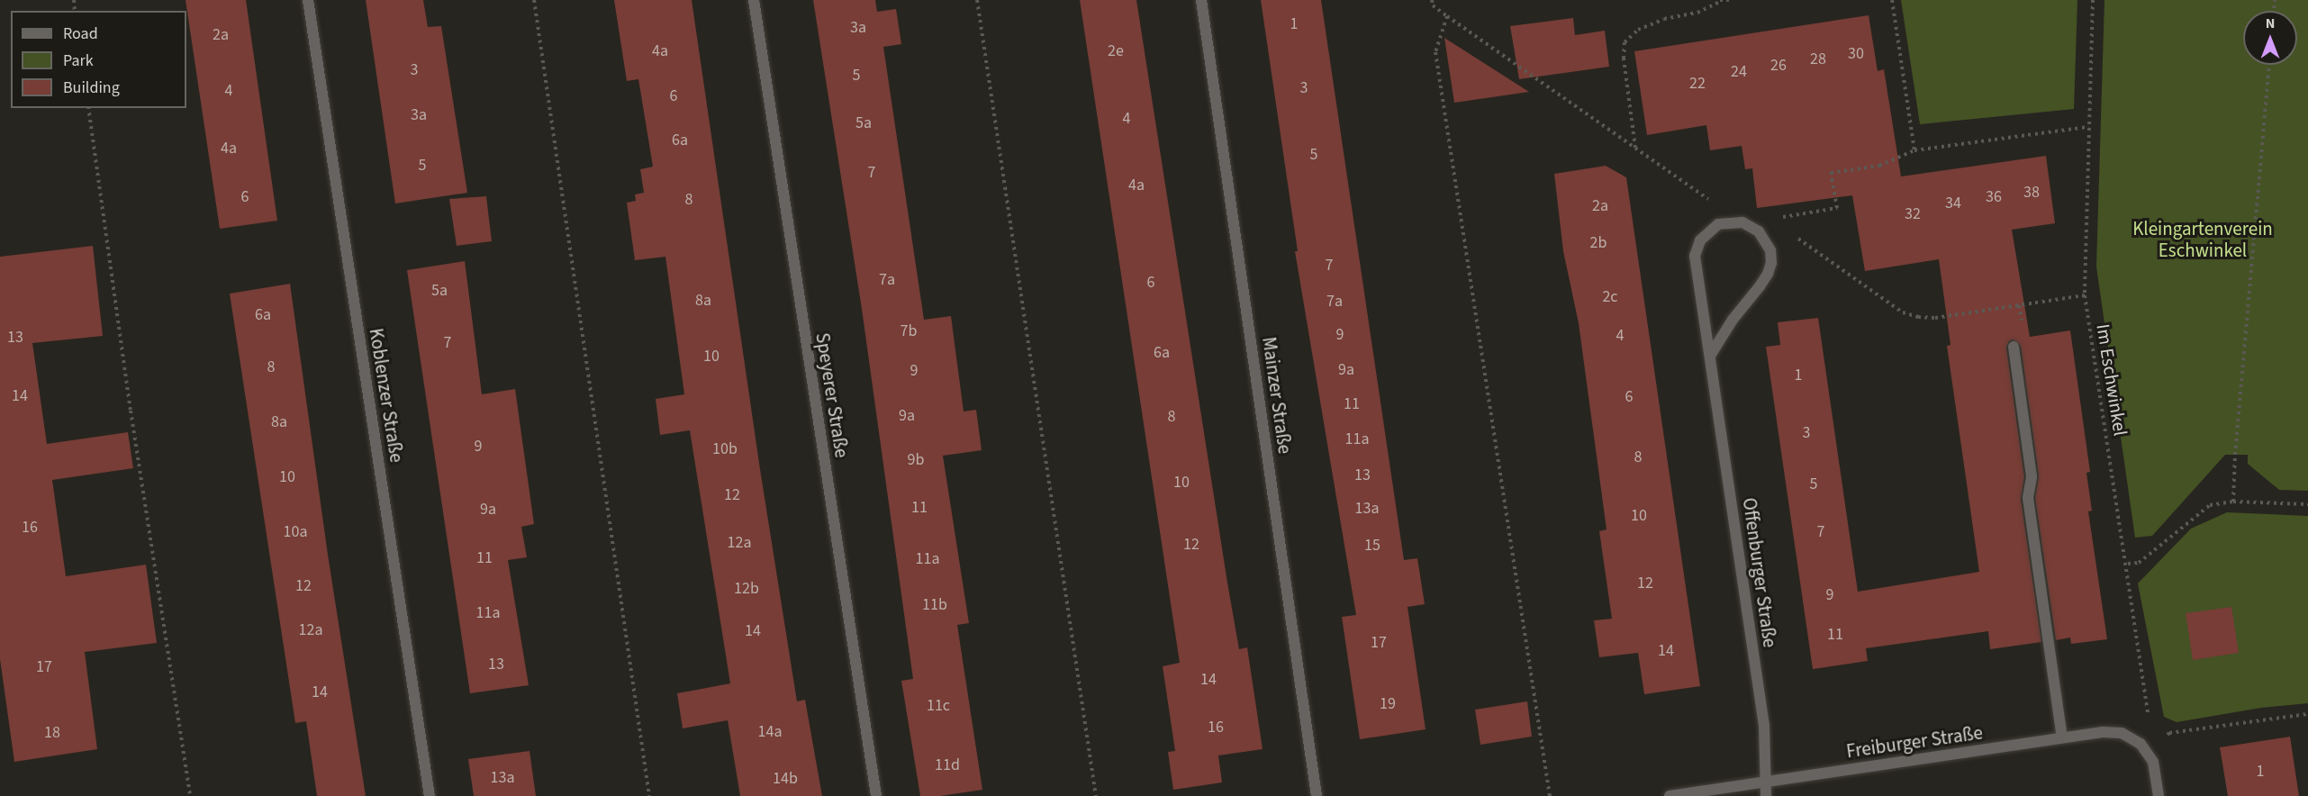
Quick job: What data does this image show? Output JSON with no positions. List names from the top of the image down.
{
  "streets": {
    "street": [
      "Koblenzer Straße",
      "Speyerer Straße",
      "Mainzer Straße",
      "Offenburger Straße",
      "Freiburger Straße"
    ],
    "path": ["Im Eschwinkel"]
  },
  "crossings": [
    ["Im Eschwinkel", "Freiburger Straße"],
    ["Offenburger Straße", "Freiburger Straße"]
  ],
  "parks": ["Kleingartenverein Eschwinkel"],
  "house_numbers": [
    "1",
    "3a",
    "2a",
    "4a",
    "2e",
    "30",
    "28",
    "26",
    "3",
    "24",
    "5",
    "22",
    "3",
    "4",
    "6",
    "3a",
    "4",
    "5a",
    "6a",
    "4a",
    "5",
    "5",
    "7",
    "4a",
    "38",
    "6",
    "36",
    "8",
    "34",
    "2a",
    "32",
    "2b",
    "7",
    "7a",
    "6",
    "5a",
    "2c",
    "8a",
    "7a",
    "6a",
    "7b",
    "9",
    "4",
    "13",
    "7",
    "6a",
    "10",
    "8",
    "9a",
    "9",
    "1",
    "14",
    "6",
    "11",
    "9a",
    "8",
    "8a",
    "3",
    "11a",
    "9",
    "10b",
    "8",
    "9b",
    "13",
    "10",
    "10",
    "5",
    "12",
    "11",
    "13a",
    "9a",
    "10",
    "16",
    "10a",
    "7",
    "12a",
    "12",
    "15",
    "11",
    "11a",
    "12",
    "12",
    "12b",
    "9",
    "11b",
    "11a",
    "12a",
    "14",
    "11",
    "17",
    "14",
    "13",
    "17",
    "14",
    "14",
    "19",
    "11c",
    "16",
    "14a",
    "18",
    "11d",
    "1",
    "13a",
    "14b"
  ],
  "legend": ["Road", "Park", "Building"],
  "north": "top"
}
